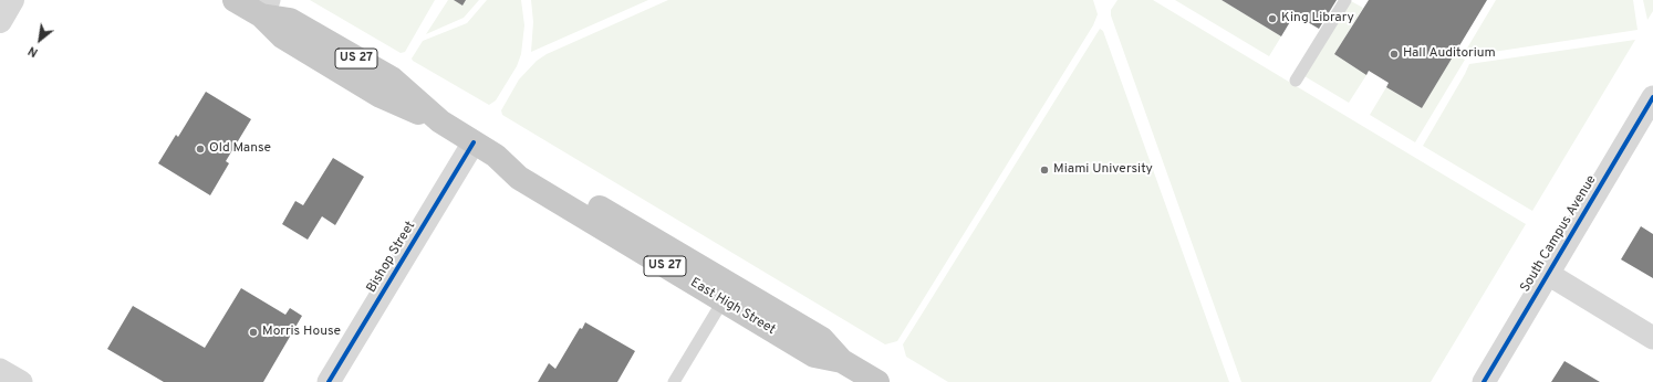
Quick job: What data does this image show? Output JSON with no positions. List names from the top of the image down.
{
  "streets": {
    "highway": ["US 27", "East High Street"],
    "street": ["South Campus Avenue", "Bishop Street"]
  },
  "crossings": [
    ["Bishop Street", "East High Street"]
  ],
  "places": [
    "King Library",
    "Hall Auditorium",
    "Old Manse",
    "Miami University",
    "Morris House"
  ],
  "north": "bottom left"
}
